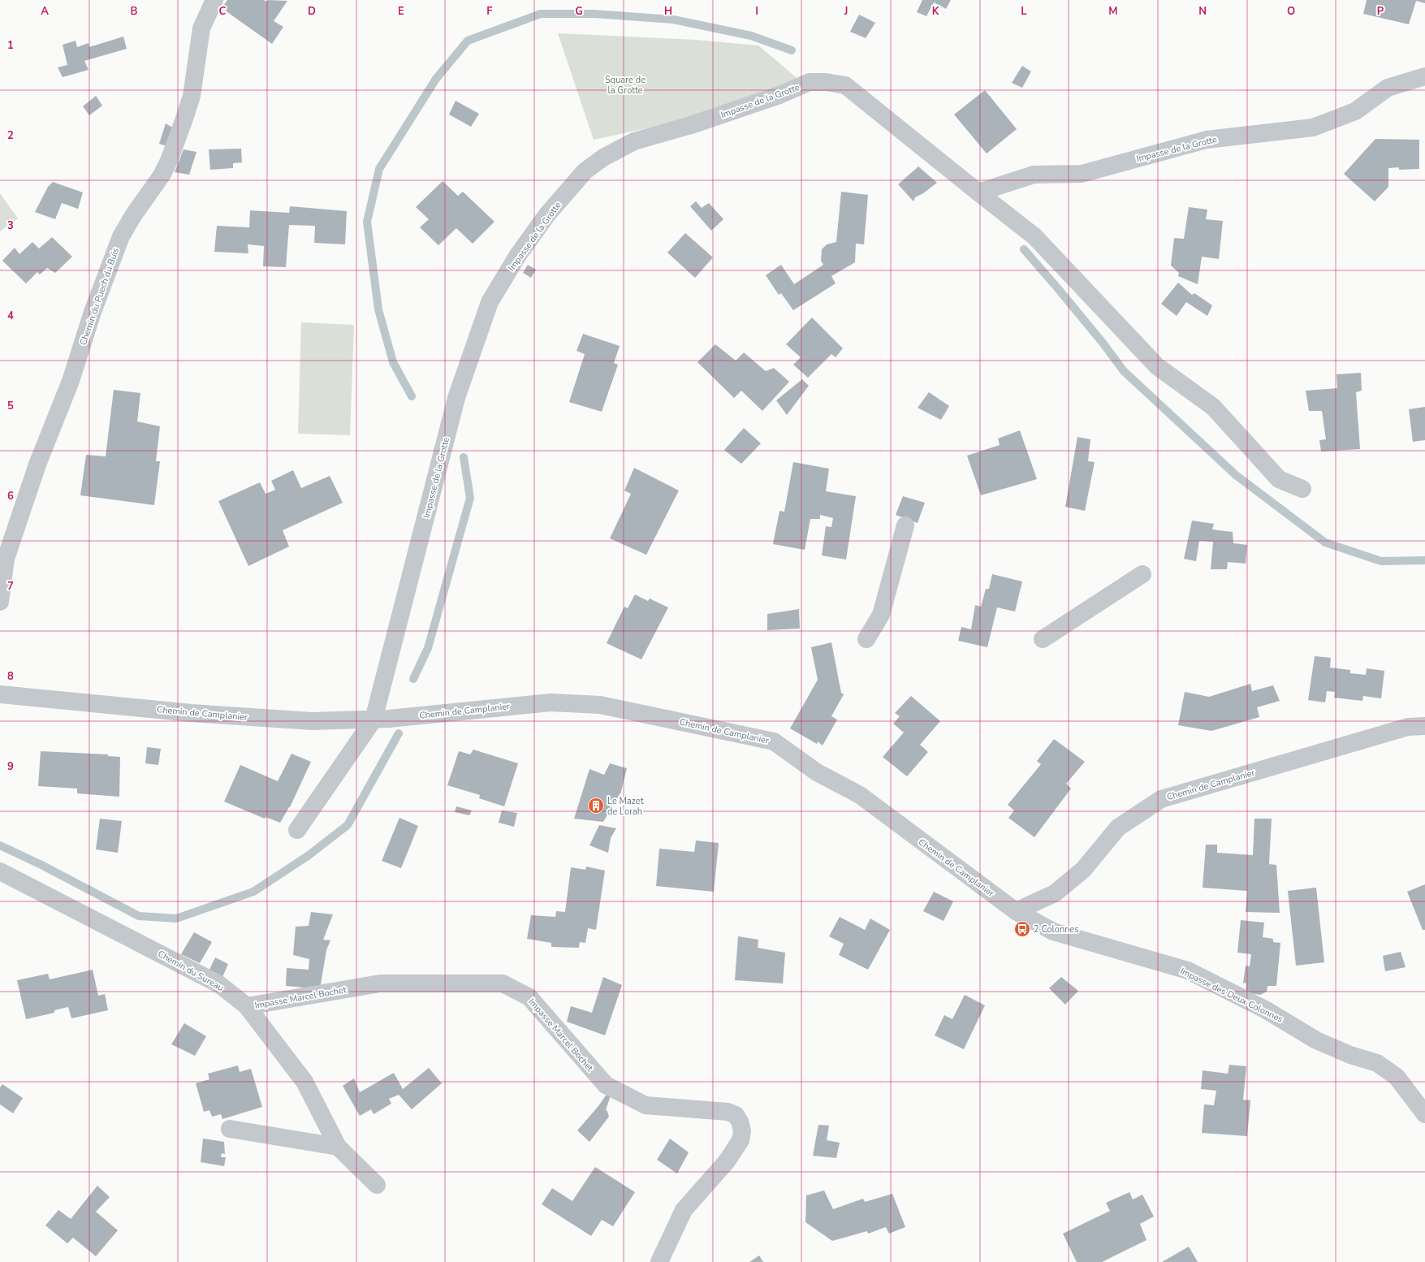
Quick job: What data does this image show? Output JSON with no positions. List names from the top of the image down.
{
  "streets": {
    "street": [
      "Impasse de la Grotte",
      "Chemin du Puech du Buis",
      "Chemin de Camplanier",
      "Chemin du Sureau",
      "Impasse des Deux Colonnes",
      "Impasse Marcel Bochet"
    ]
  },
  "crossings": [
    ["Impasse de la Grotte", "Chemin de Camplanier"],
    ["Chemin de Camplanier", "Impasse des Deux Colonnes"],
    ["Chemin du Sureau", "Impasse Marcel Bochet"]
  ],
  "parks": ["Square de la Grotte"],
  "places": {
    "building": ["Le Mazet de Lorah"],
    "bus stop": ["2 Colonnes"]
  },
  "grid": {
    "columns": [
      "A",
      "B",
      "C",
      "D",
      "E",
      "F",
      "G",
      "H",
      "I",
      "J",
      "K",
      "L",
      "M",
      "N",
      "O",
      "P"
    ],
    "rows": [
      "1",
      "2",
      "3",
      "4",
      "5",
      "6",
      "7",
      "8",
      "9"
    ]
  }
}
